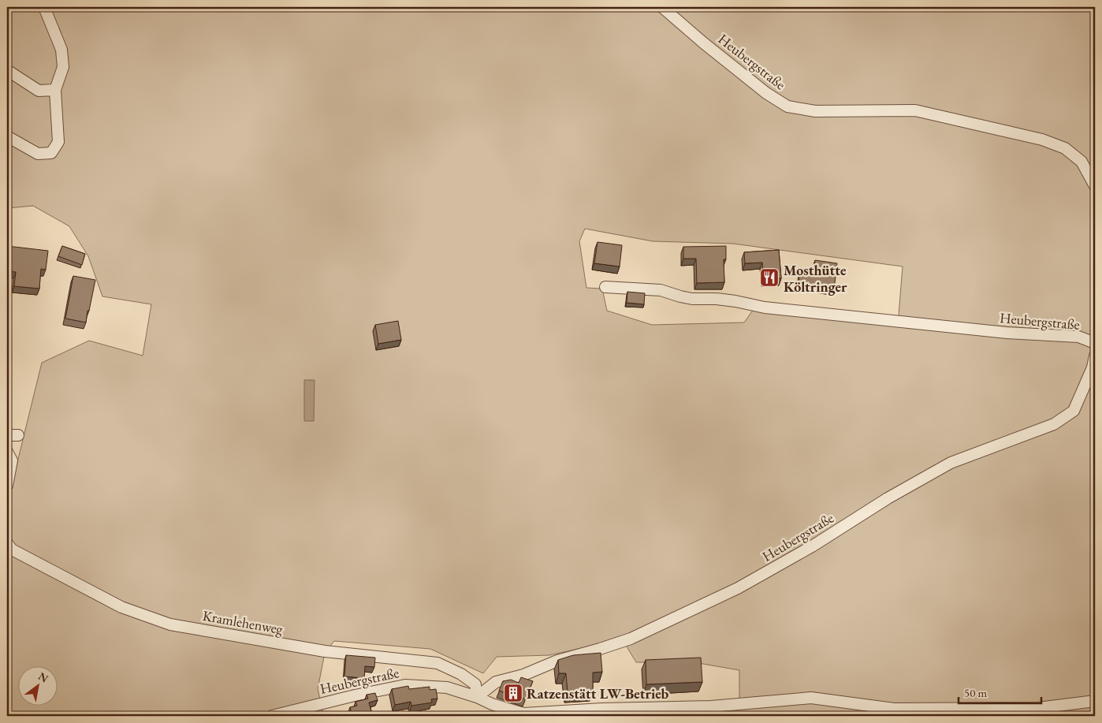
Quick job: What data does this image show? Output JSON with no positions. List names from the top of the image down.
{
  "streets": {
    "street": ["Heubergstraße", "Kramlehenweg"]
  },
  "crossings": [
    ["Heubergstraße", "Kramlehenweg"]
  ],
  "places": {
    "restaurant": ["Mosthütte Költringer"],
    "building": ["Ratzenstätt LW-Betrieb"]
  },
  "scale_bar": "50 m",
  "north": "top right"
}
